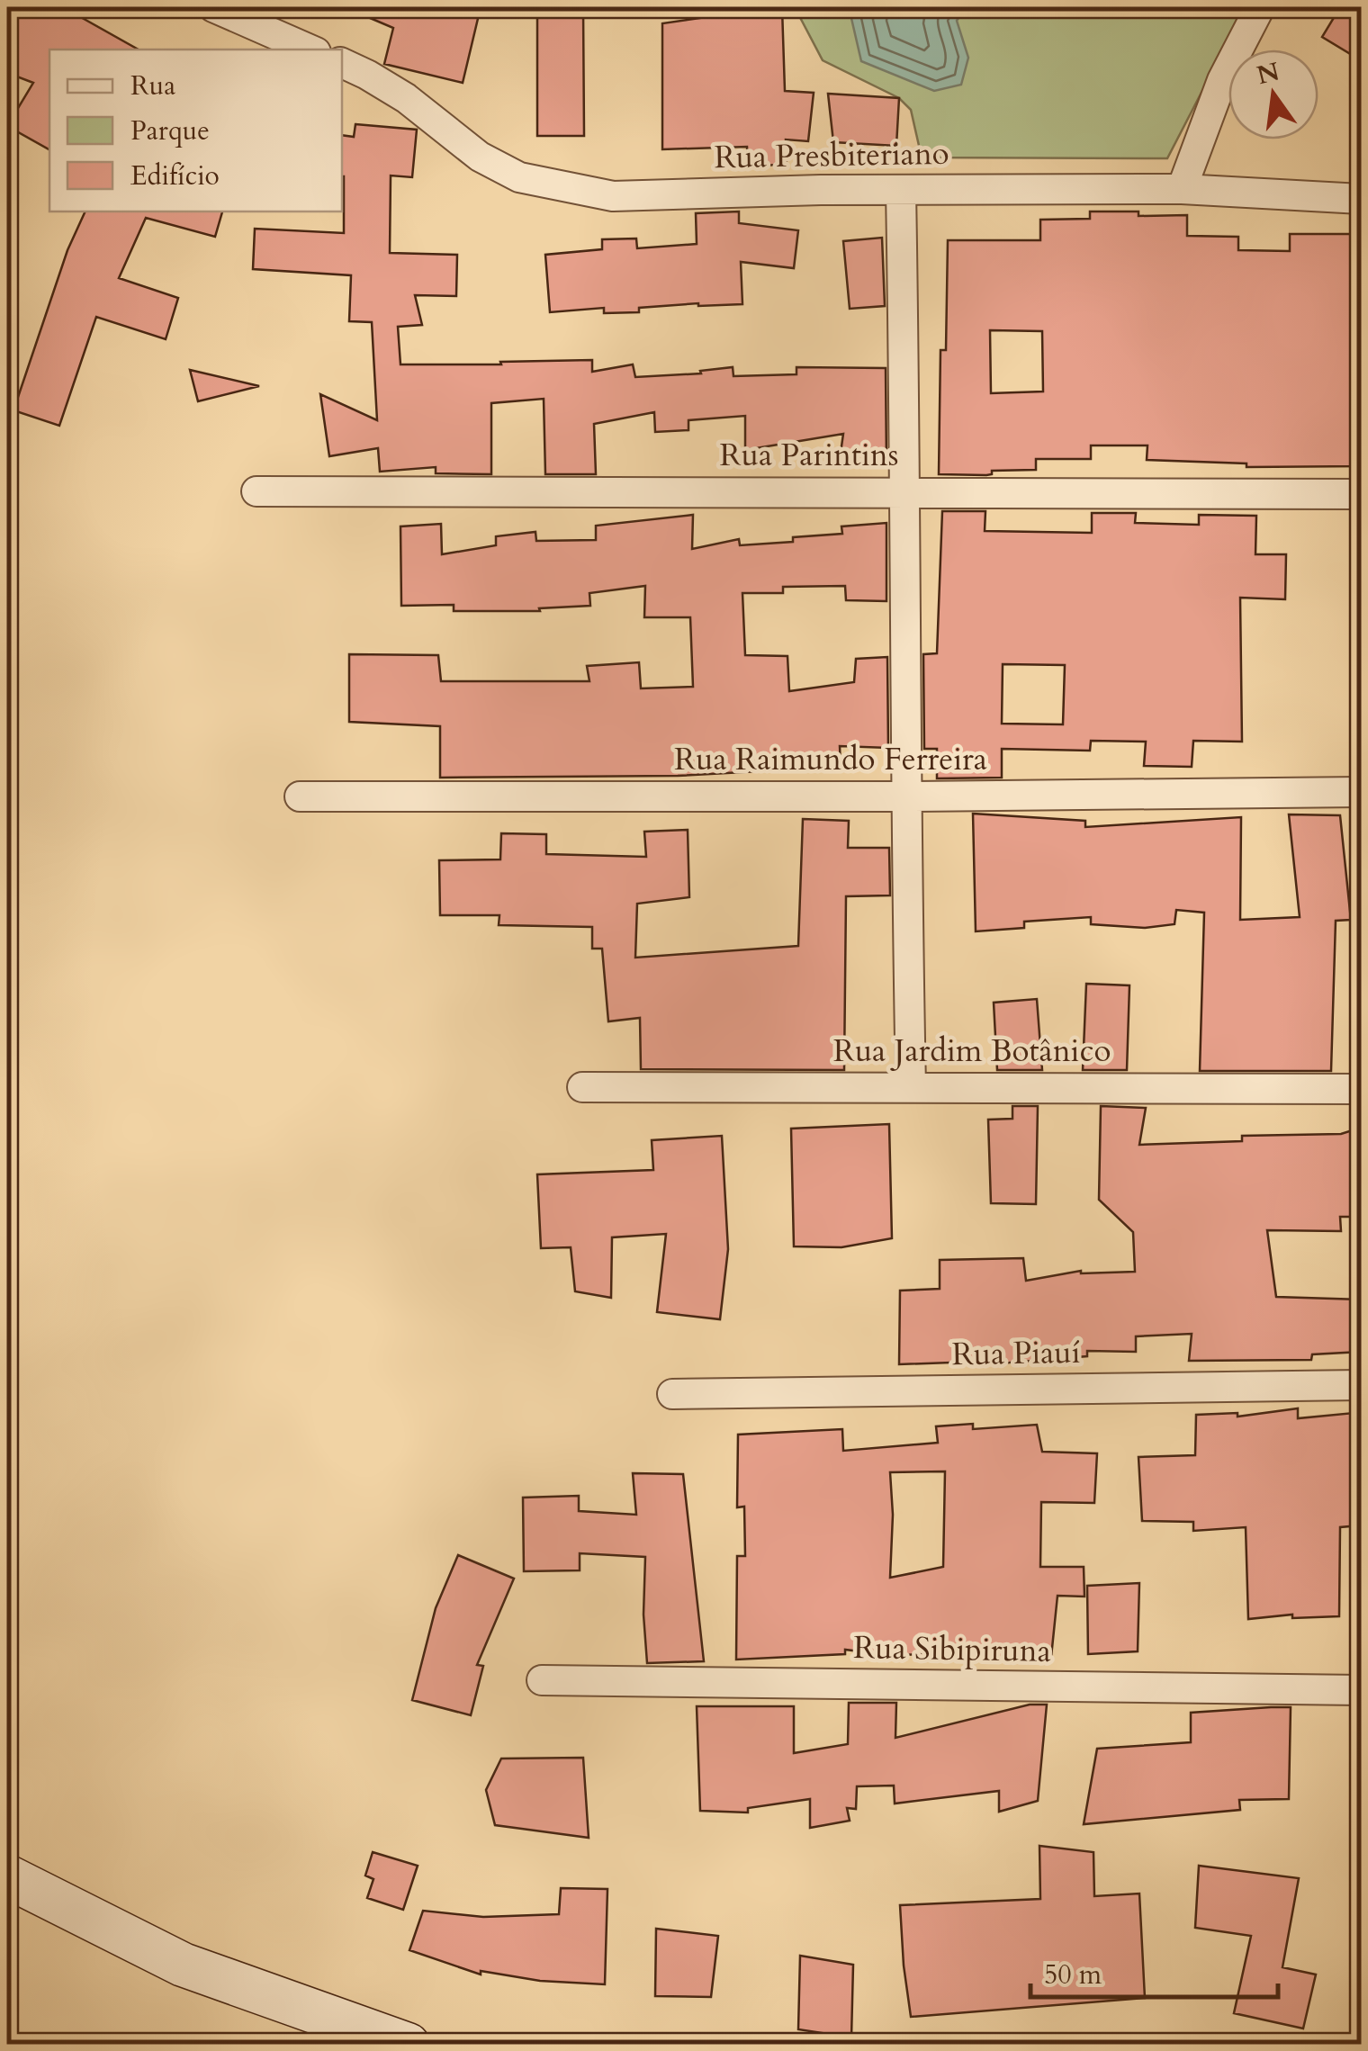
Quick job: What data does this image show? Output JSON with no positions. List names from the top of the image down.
{
  "streets": {
    "street": [
      "Rua Presbiteriano",
      "Rua Parintins",
      "Rua Raimundo Ferreira",
      "Rua Jardim Botânico",
      "Rua Piauí",
      "Rua Sibipiruna"
    ]
  },
  "legend": ["Rua", "Parque", "Edifício"],
  "scale_bar": "50 m",
  "north": "top"
}
